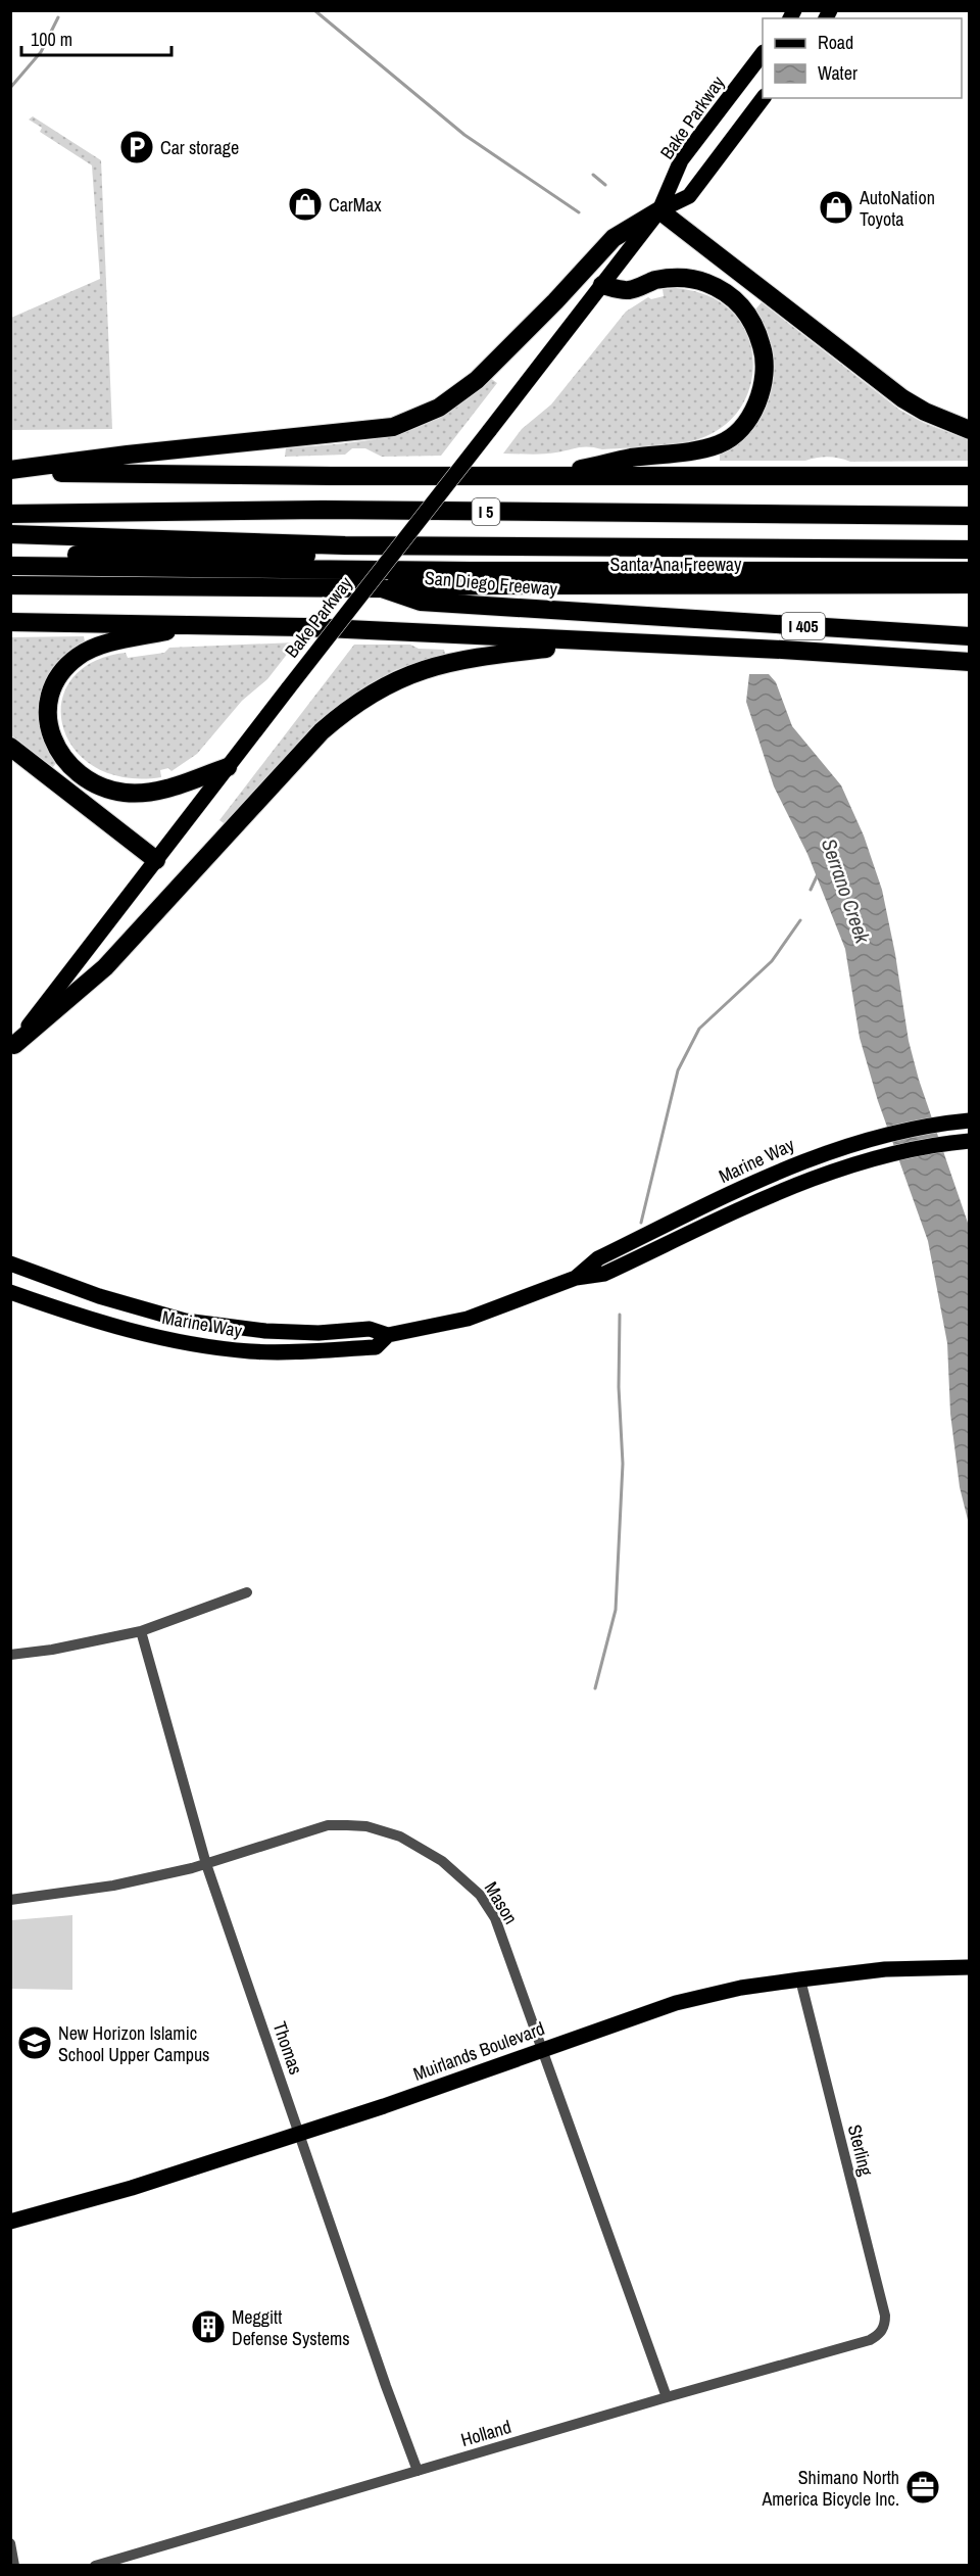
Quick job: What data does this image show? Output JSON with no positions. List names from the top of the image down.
{
  "streets": {
    "highway": [
      "I 5",
      "Santa Ana Freeway",
      "San Diego Freeway",
      "I 405"
    ],
    "main road": ["Bake Parkway", "Marine Way", "Muirlands Boulevard"],
    "street": [
      "Mason",
      "Thomas",
      "Sterling",
      "Holland"
    ]
  },
  "crossings": [
    ["Santa Ana Freeway", "San Diego Freeway"],
    ["Mason", "Thomas"],
    ["Mason", "Muirlands Boulevard"],
    ["Mason", "Holland"],
    ["Thomas", "Muirlands Boulevard"],
    ["Thomas", "Holland"],
    ["Muirlands Boulevard", "Sterling"],
    ["Sterling", "Holland"]
  ],
  "water": ["Serrano Creek"],
  "places": {
    "parking": ["Car storage"],
    "shop": ["CarMax", "AutoNation Toyota"],
    "school or university": ["New Horizon Islamic School Upper Campus"],
    "building": ["Meggitt Defense Systems"],
    "office": ["Shimano North America Bicycle Inc."]
  },
  "legend": ["Road", "Water"],
  "scale_bar": "100 m"
}
